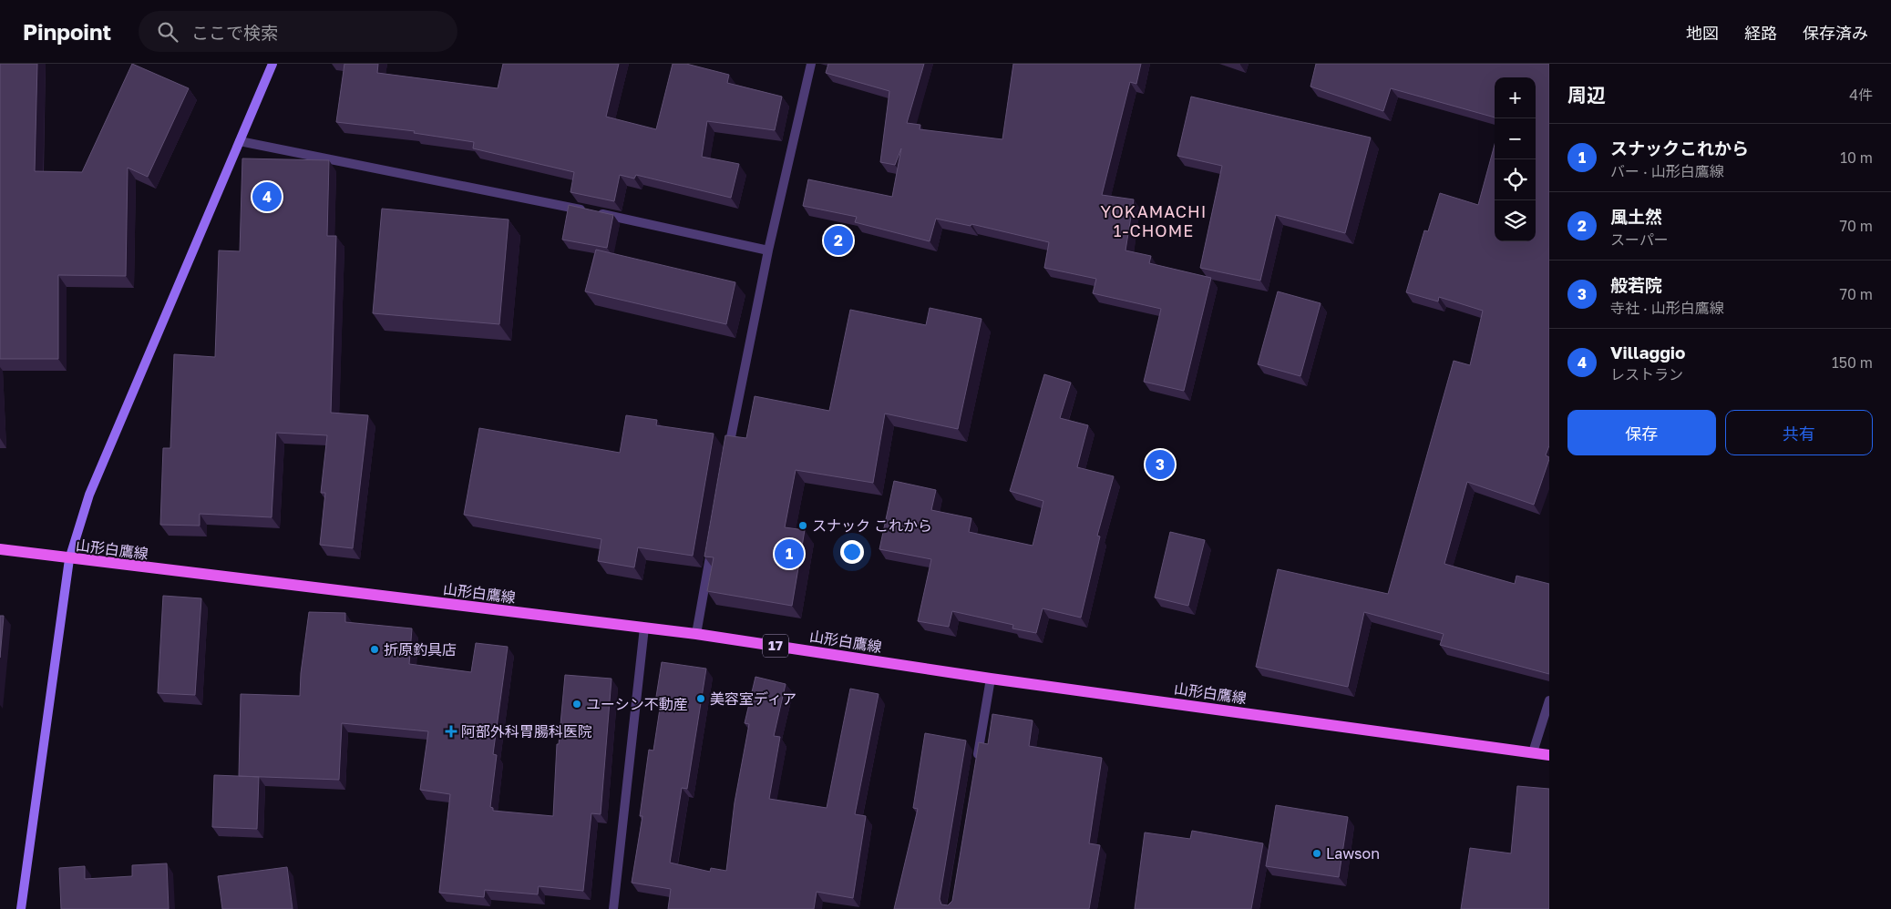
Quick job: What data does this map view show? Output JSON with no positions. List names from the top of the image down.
{
  "streets": {
    "main road": ["山形白鷹線", "17"]
  },
  "districts": ["YOKAMACHI 1-CHOME"],
  "places": {
    "other": [
      "スナック これから",
      "折原釣具店",
      "美容室ディア",
      "ユーシン不動産",
      "Lawson"
    ],
    "health": ["阿部外科胃腸科医院"]
  },
  "page": {
    "header": "Pinpoint",
    "search": "ここで検索",
    "nav": ["地図", "経路", "保存済み"],
    "heading": ["周辺", "4件"],
    "map_buttons": ["+", "−"],
    "list": [
      {
        "mark": "1",
        "name": "スナックこれから",
        "note": "バー · 山形白鷹線",
        "value": "10 m"
      },
      {
        "mark": "2",
        "name": "風土然",
        "note": "スーパー",
        "value": "70 m"
      },
      {
        "mark": "3",
        "name": "般若院",
        "note": "寺社 · 山形白鷹線",
        "value": "70 m"
      },
      {
        "mark": "4",
        "name": "Villaggio",
        "note": "レストラン",
        "value": "150 m"
      }
    ],
    "pins": [
      "4",
      "2",
      "3",
      "1"
    ],
    "buttons": ["保存", "共有"]
  }
}
